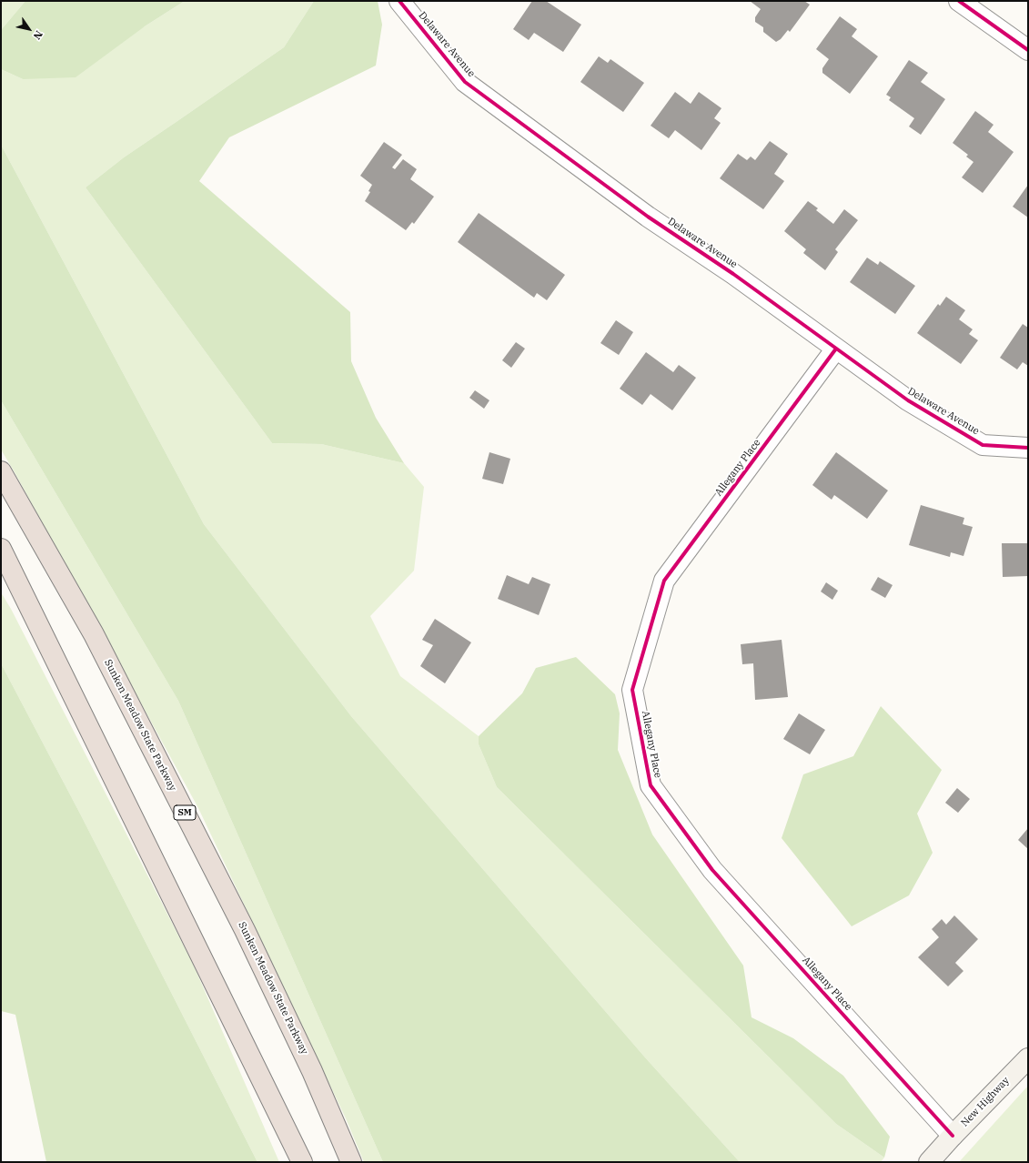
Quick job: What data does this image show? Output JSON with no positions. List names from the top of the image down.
{
  "streets": {
    "highway": ["Sunken Meadow State Parkway", "SM"],
    "street": ["Delaware Avenue", "Allegany Place", "New Highway"]
  },
  "crossings": [
    ["Delaware Avenue", "Allegany Place"],
    ["Allegany Place", "New Highway"]
  ],
  "north": "bottom right"
}
